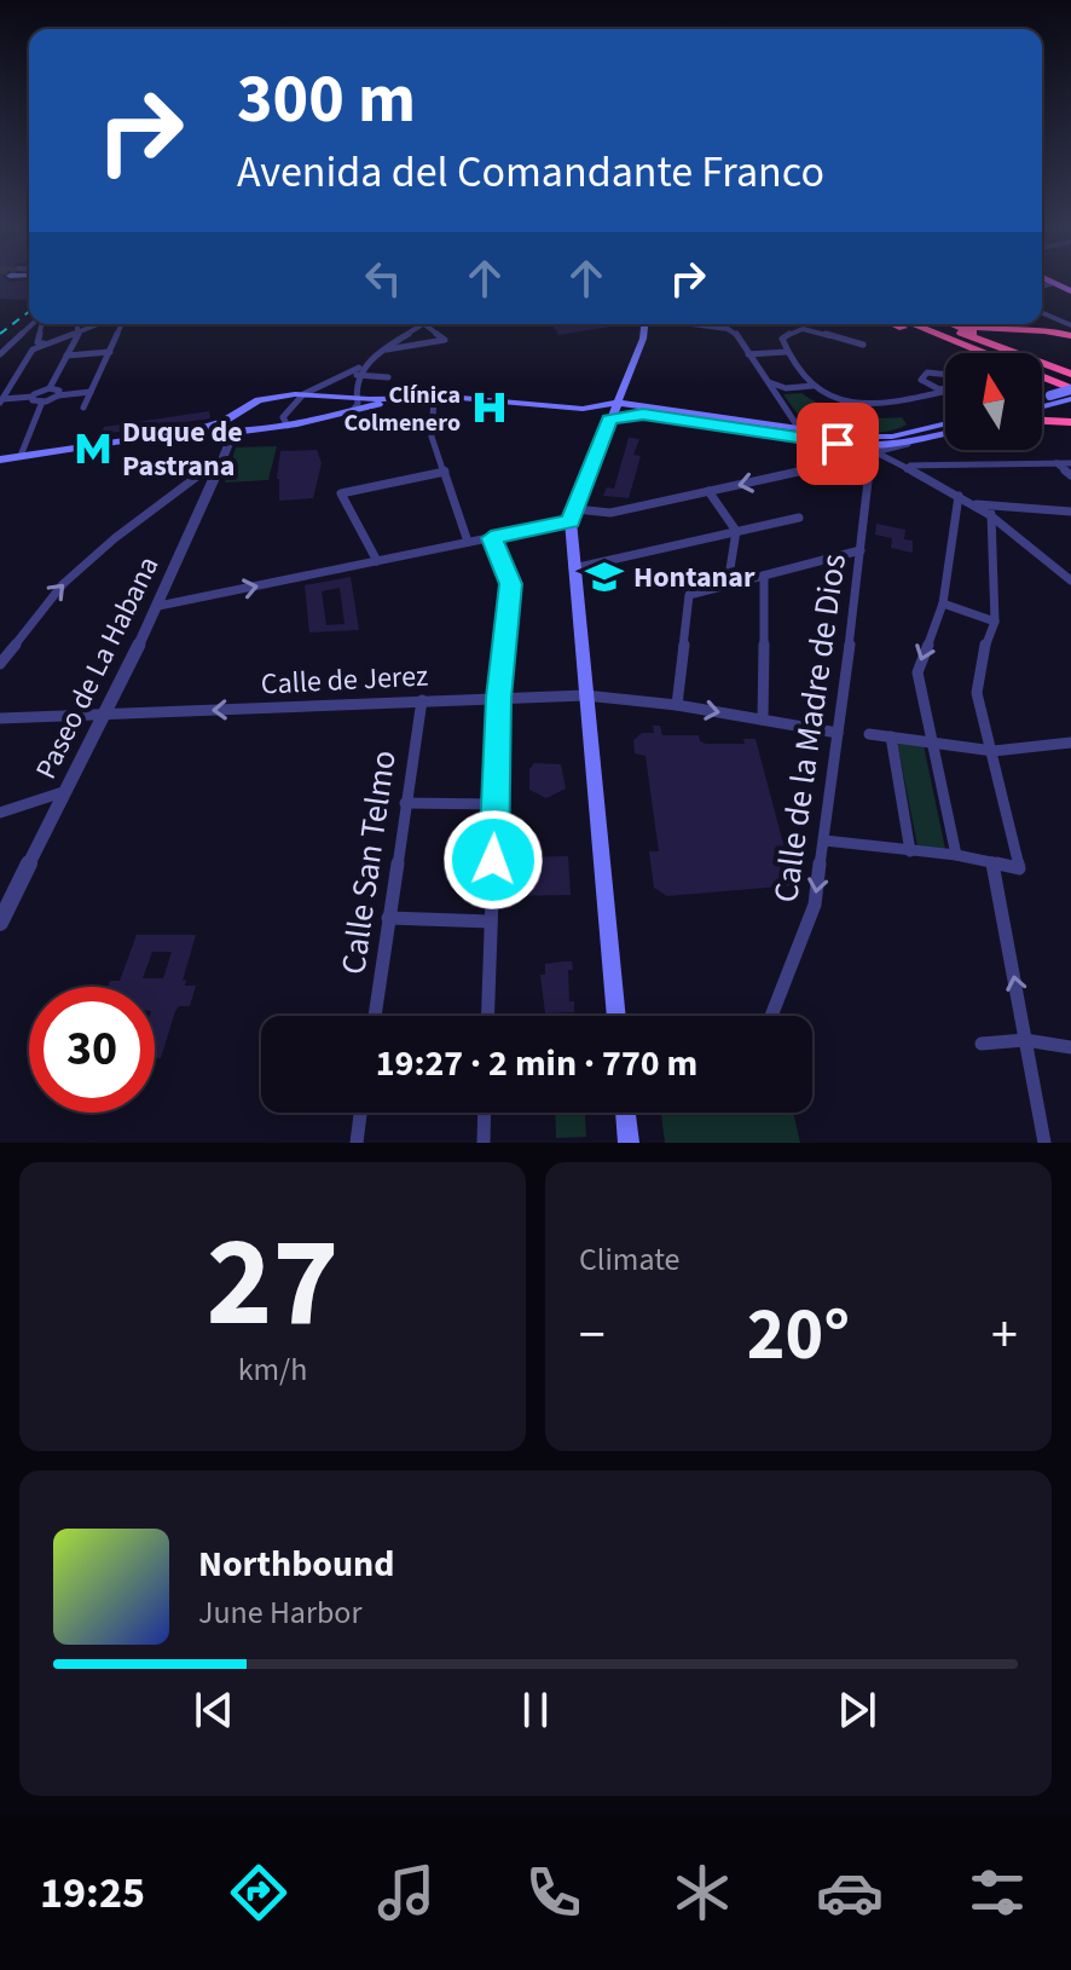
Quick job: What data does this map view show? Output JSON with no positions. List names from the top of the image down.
{
  "streets": {
    "street": [
      "Paseo de La Habana",
      "Calle de Jerez",
      "Calle de la Madre de Dios",
      "Calle San Telmo"
    ]
  },
  "crossings": [
    ["Paseo de La Habana", "Calle de Jerez"],
    ["Calle de Jerez", "Calle de la Madre de Dios"],
    ["Calle de Jerez", "Calle San Telmo"]
  ],
  "places": {
    "hospital": ["Clínica Colmenero"],
    "metro station": ["Duque de Pastrana"],
    "school or university": ["Hontanar"]
  },
  "north": "top",
  "page": {
    "turn": ["300 m", "Avenida del Comandante Franco"],
    "limit": "30",
    "trip": "19:27 · 2 min · 770 m",
    "tile": [
      ["27", "km/h"],
      "Climate"
    ],
    "heat": ["−", "20°", "+"],
    "song": ["Northbound", "June Harbor"],
    "tabs": "19:25"
  }
}
